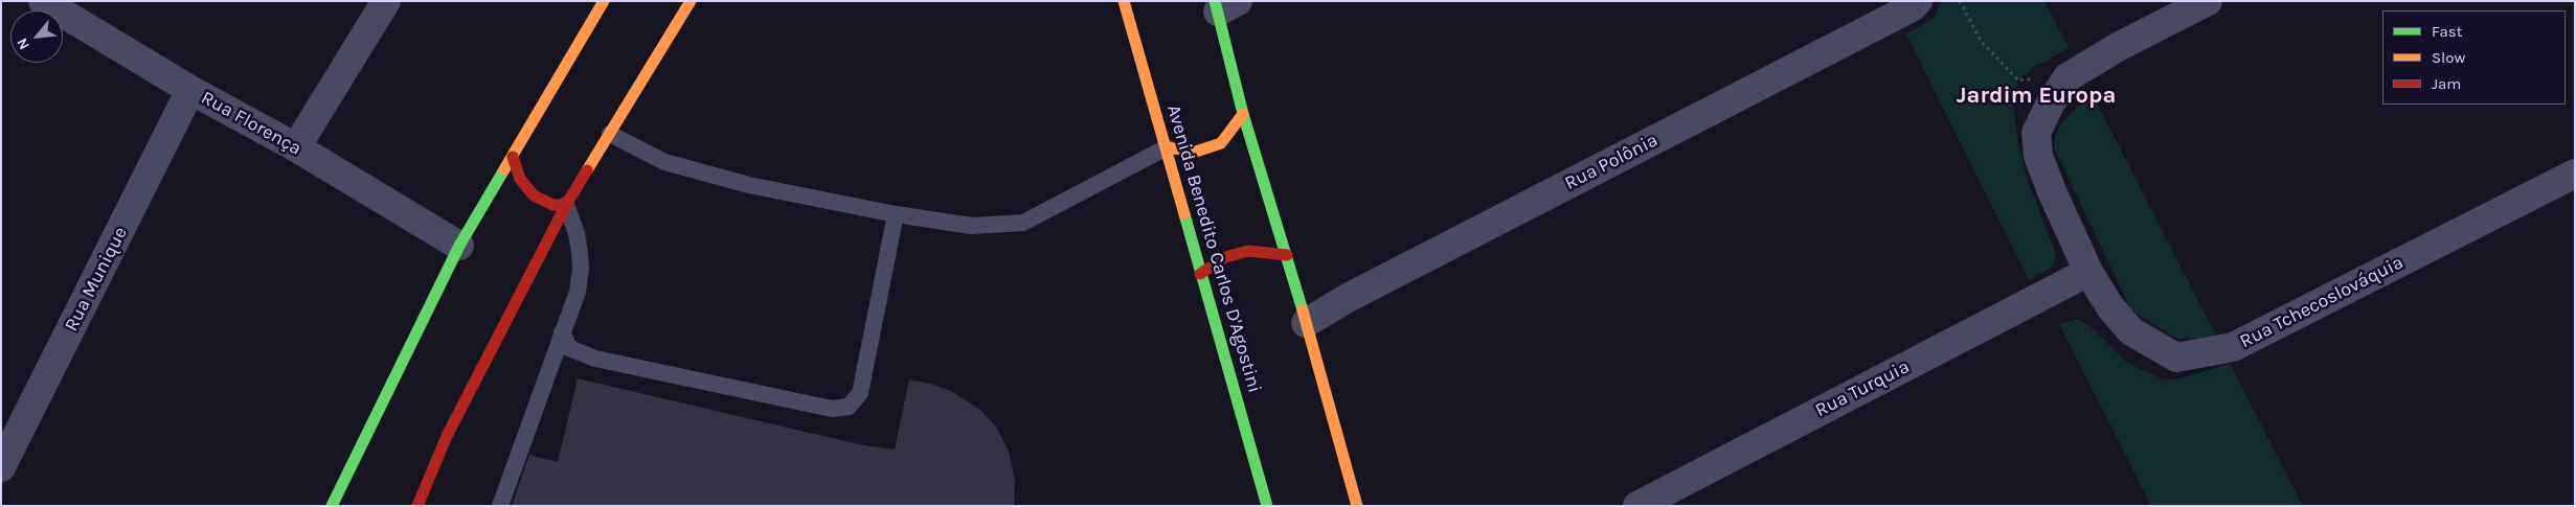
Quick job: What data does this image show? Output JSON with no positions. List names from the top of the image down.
{
  "streets": {
    "main road": ["Avenida Benedito Carlos D'Agostini"],
    "street": [
      "Rua Florença",
      "Rua Polônia",
      "Rua Munique",
      "Rua Tchecoslováquia",
      "Rua Turquia"
    ]
  },
  "crossings": [
    ["Rua Florença", "Rua Munique"],
    ["Rua Tchecoslováquia", "Rua Turquia"]
  ],
  "districts": ["Jardim Europa"],
  "legend": ["Fast", "Slow", "Jam"],
  "north": "bottom left"
}
